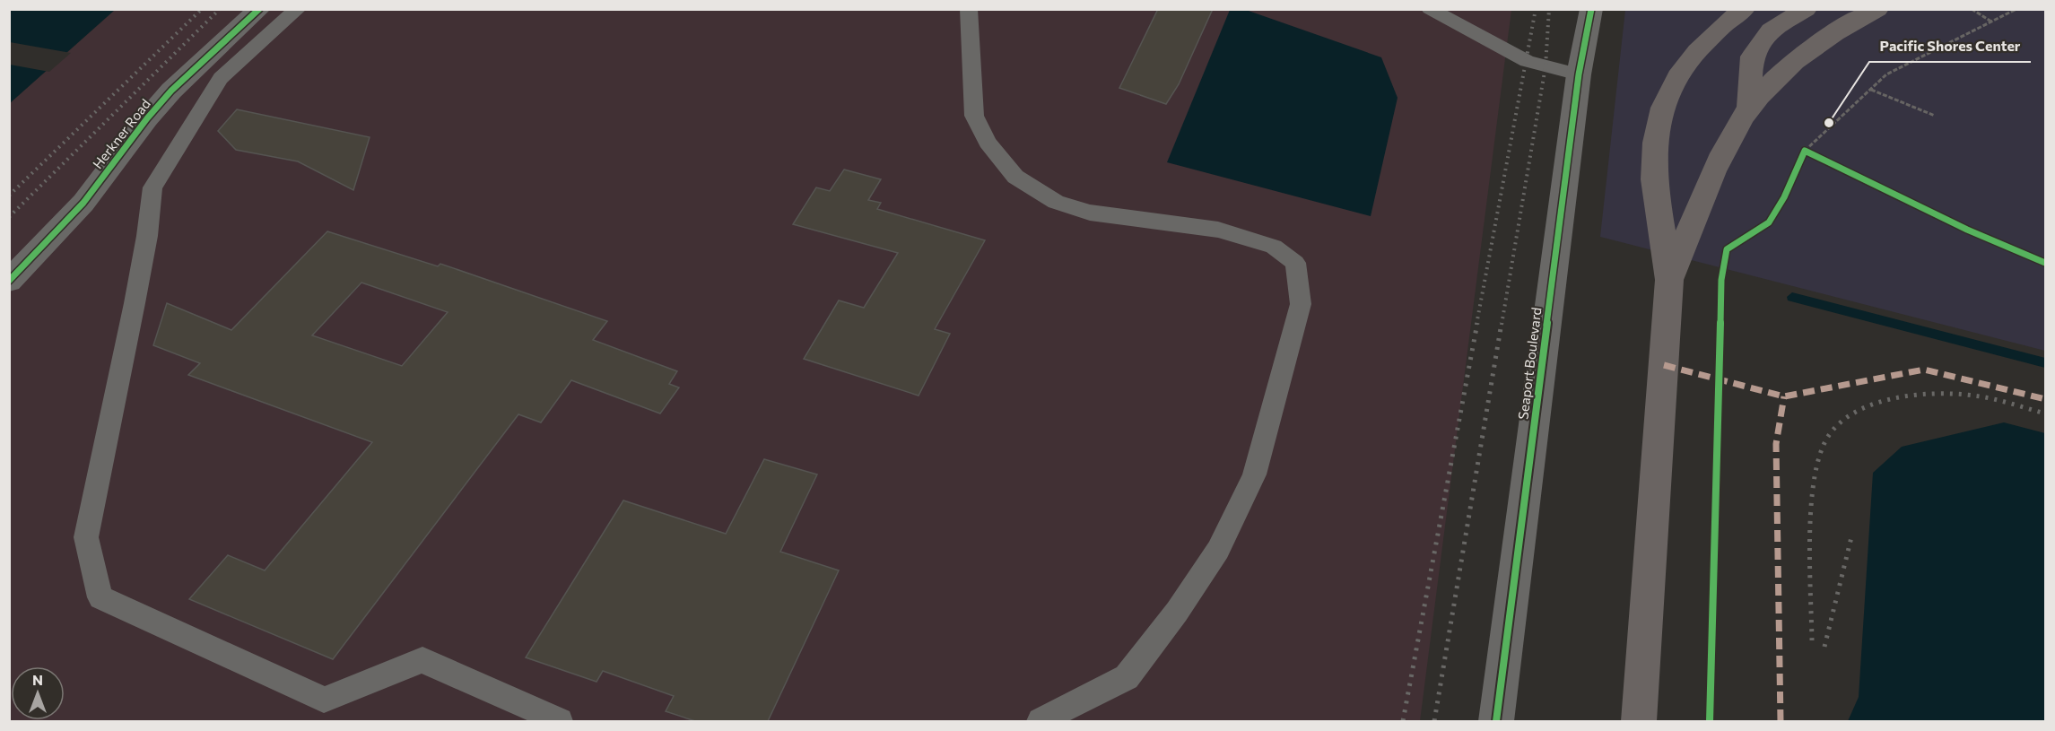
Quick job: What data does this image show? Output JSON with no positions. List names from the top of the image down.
{
  "streets": {
    "street": ["Herkner Road", "Seaport Boulevard"]
  },
  "places": ["Pacific Shores Center"],
  "north": "top"
}
